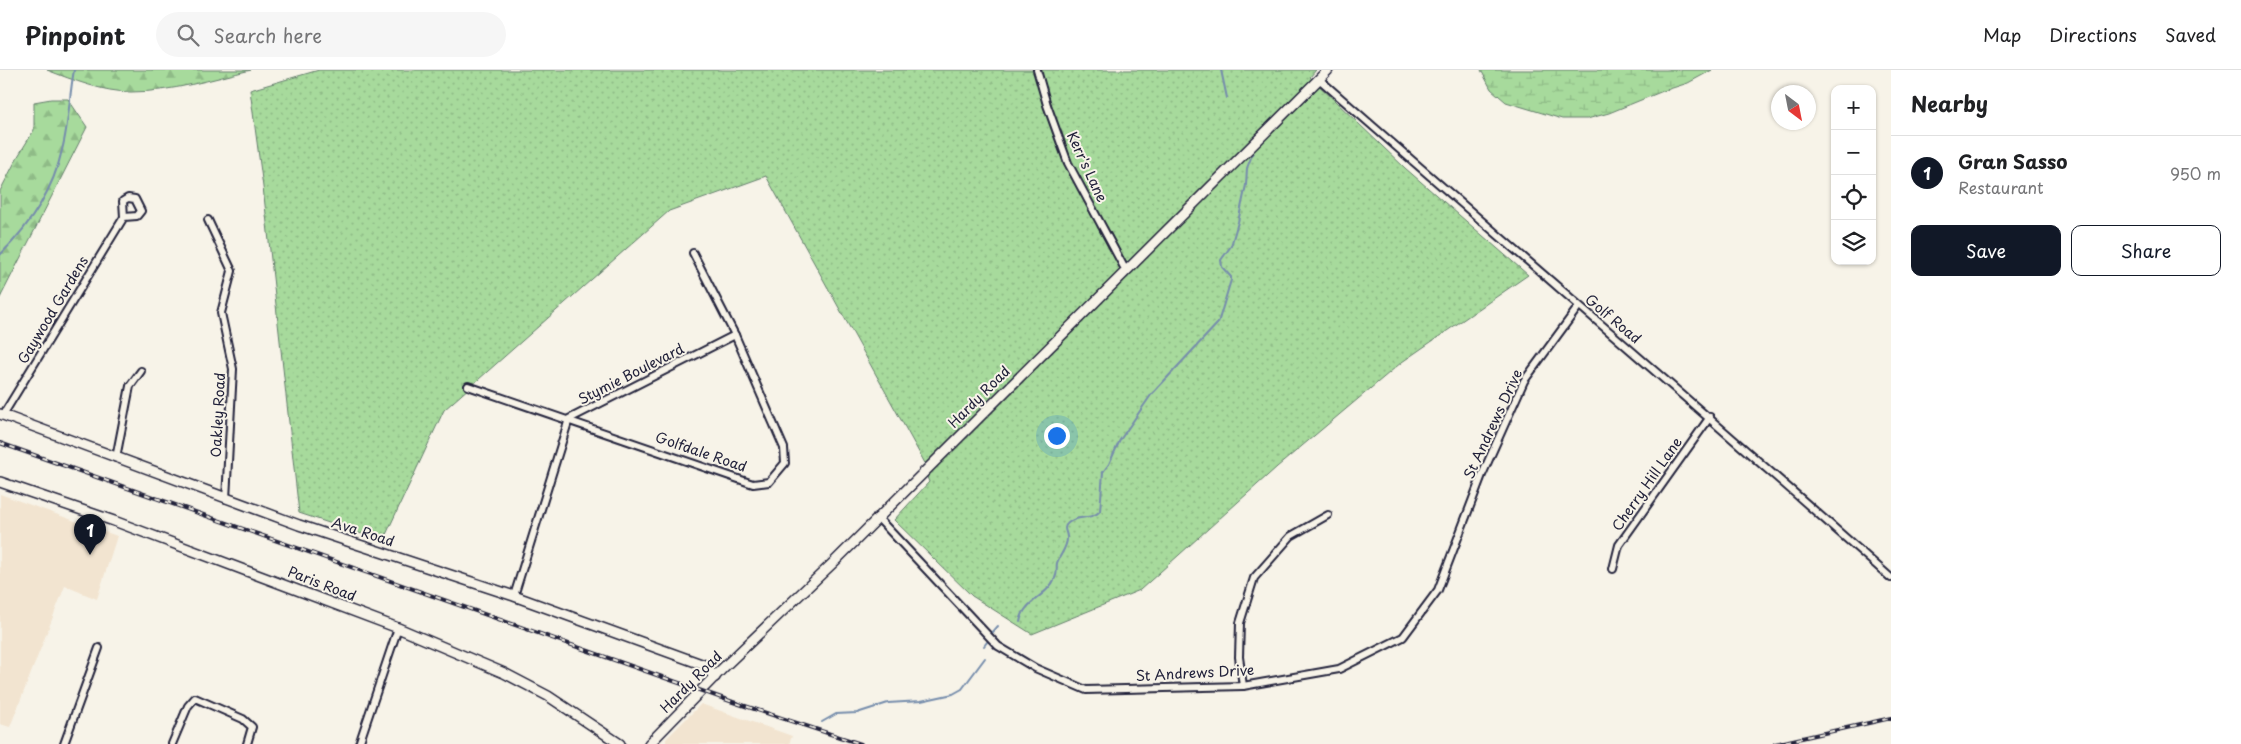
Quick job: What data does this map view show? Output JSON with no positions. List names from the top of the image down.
{
  "streets": {
    "main road": ["Hardy Road", "Ava Road", "Paris Road"],
    "street": [
      "Kerr's Lane",
      "Gaywood Gardens",
      "Golf Road",
      "Stymie Boulevard",
      "Oakley Road",
      "St Andrews Drive",
      "Golfdale Road",
      "Cherry Hill Lane"
    ]
  },
  "crossings": [
    ["Kerr's Lane", "Hardy Road"],
    ["Gaywood Gardens", "Ava Road"],
    ["Golf Road", "Hardy Road"],
    ["Golf Road", "St Andrews Drive"],
    ["Golf Road", "Cherry Hill Lane"],
    ["Stymie Boulevard", "Golfdale Road"],
    ["Stymie Boulevard", "Ava Road"],
    ["Hardy Road", "St Andrews Drive"],
    ["Hardy Road", "Ava Road"],
    ["Oakley Road", "Ava Road"]
  ],
  "north": "bottom right",
  "page": {
    "header": "Pinpoint",
    "search": "Search here",
    "nav": ["Map", "Directions", "Saved"],
    "heading": "Nearby",
    "map_buttons": ["+", "−"],
    "list": [
      {
        "mark": "1",
        "name": "Gran Sasso",
        "note": "Restaurant",
        "value": "950 m"
      }
    ],
    "buttons": ["Save", "Share"],
    "pins": "1"
  }
}
